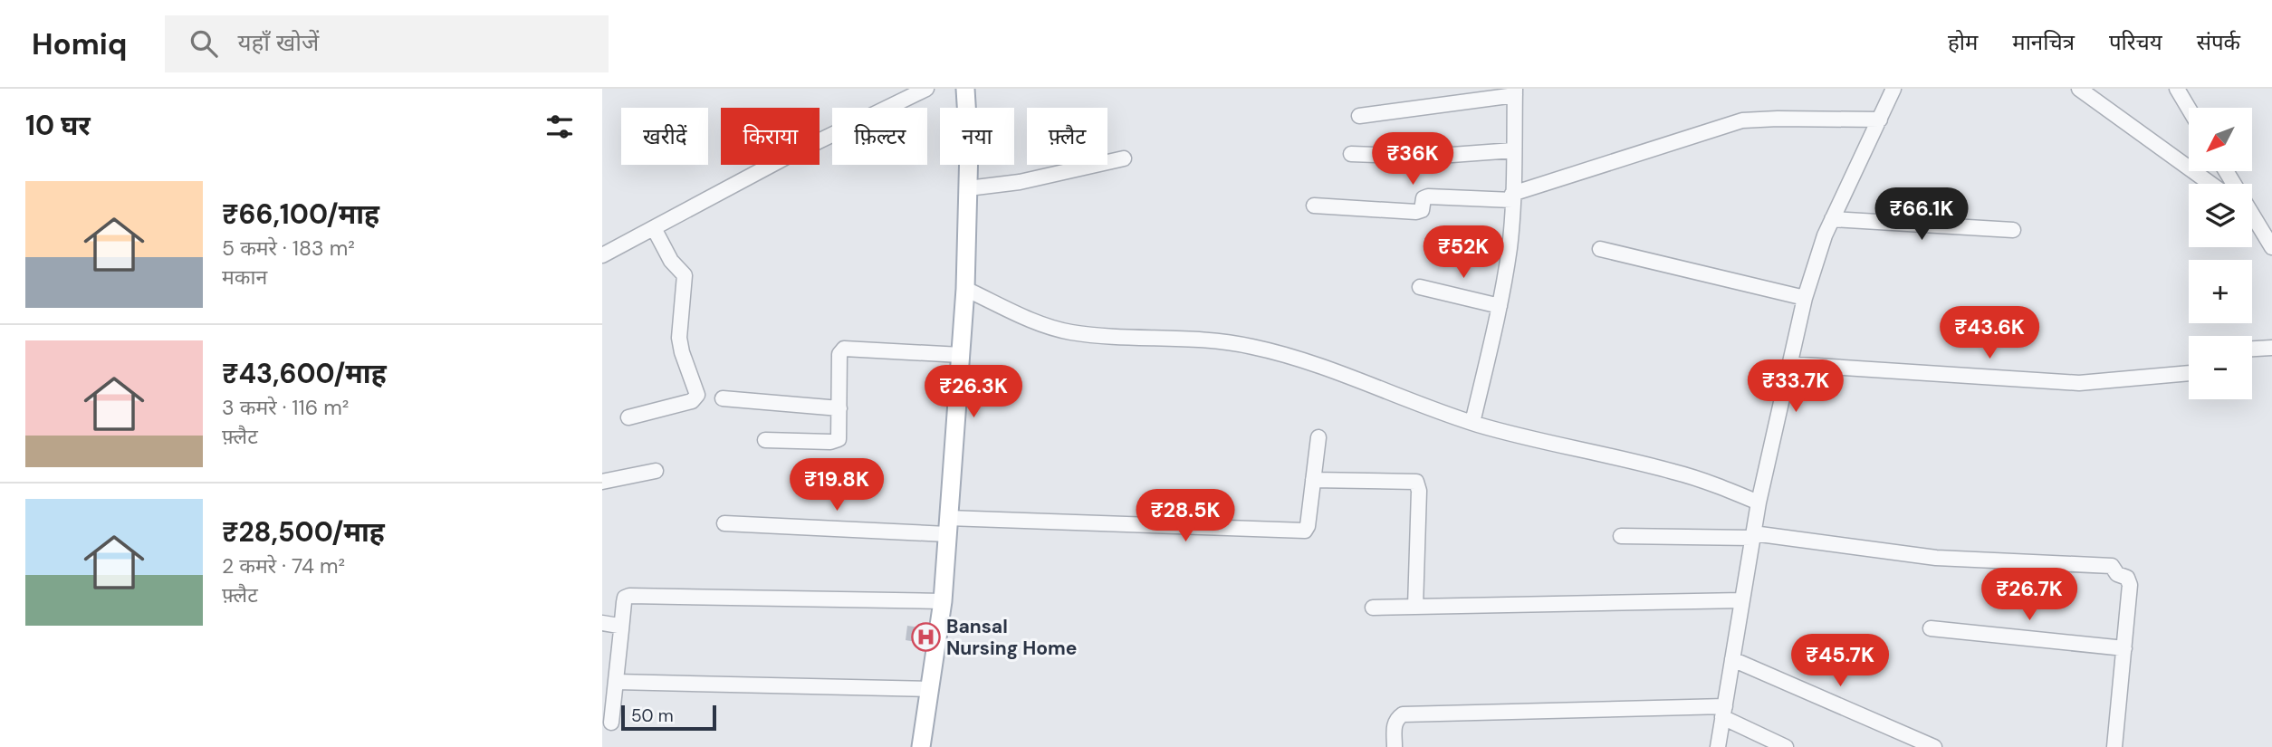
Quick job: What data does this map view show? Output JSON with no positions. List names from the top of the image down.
{
  "places": {
    "hospital": ["Bansal Nursing Home"]
  },
  "scale_bar": "50 m",
  "north": "bottom left",
  "page": {
    "header": "Homiq",
    "search": "यहाँ खोजें",
    "nav": [
      "होम",
      "मानचित्र",
      "परिचय",
      "संपर्क"
    ],
    "heading": "10 घर",
    "map_buttons": ["+", "−"],
    "chip": [
      "खरीदें",
      "किराया",
      "फ़िल्टर",
      "नया",
      "फ़्लैट"
    ],
    "price": [
      "₹36K",
      "₹66.1K",
      "₹52K",
      "₹43.6K",
      "₹33.7K",
      "₹26.3K",
      "₹19.8K",
      "₹28.5K",
      "₹26.7K",
      "₹45.7K"
    ],
    "list": [
      {
        "name": "₹66,100/माह",
        "note": "5 कमरे · 183 m² · मकान"
      },
      {
        "name": "₹43,600/माह",
        "note": "3 कमरे · 116 m² · फ़्लैट"
      },
      {
        "name": "₹28,500/माह",
        "note": "2 कमरे · 74 m² · फ़्लैट"
      }
    ],
    "scale": "50 m"
  }
}
